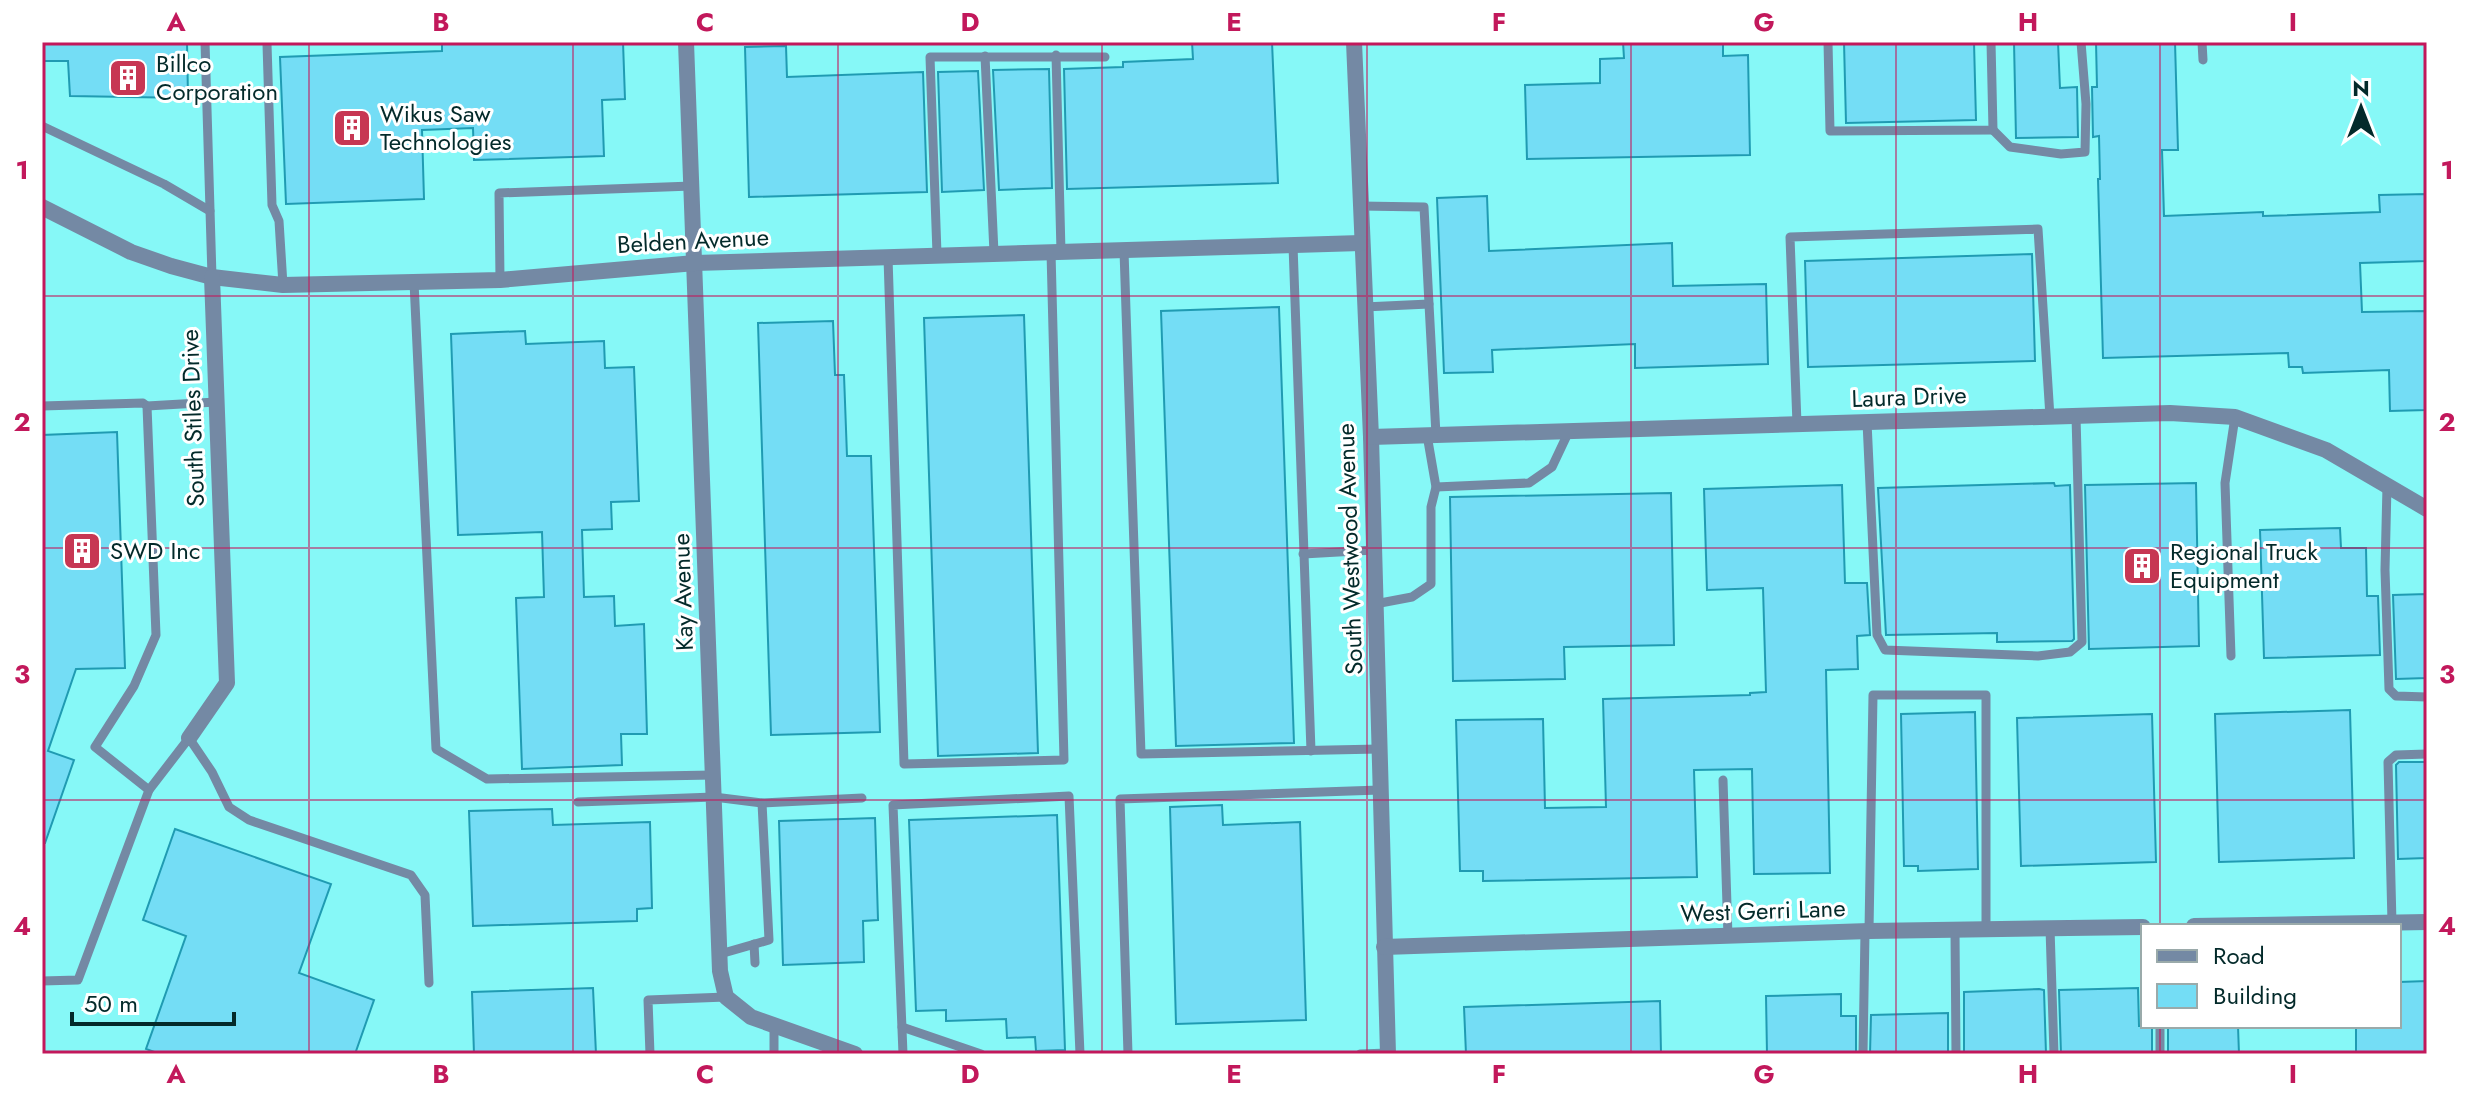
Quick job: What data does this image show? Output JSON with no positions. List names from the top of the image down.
{
  "streets": {
    "street": [
      "Belden Avenue",
      "Laura Drive",
      "South Stiles Drive",
      "South Westwood Avenue",
      "Kay Avenue",
      "West Gerri Lane"
    ]
  },
  "crossings": [
    ["Belden Avenue", "South Stiles Drive"],
    ["Belden Avenue", "South Westwood Avenue"],
    ["Belden Avenue", "Kay Avenue"],
    ["Laura Drive", "South Westwood Avenue"],
    ["South Westwood Avenue", "West Gerri Lane"]
  ],
  "places": {
    "building": [
      "Billco Corporation",
      "Wikus Saw Technologies",
      "SWD Inc",
      "Regional Truck Equipment"
    ]
  },
  "legend": ["Road", "Building"],
  "scale_bar": "50 m",
  "north": "top",
  "grid": {
    "columns": [
      "A",
      "B",
      "C",
      "D",
      "E",
      "F",
      "G",
      "H",
      "I"
    ],
    "rows": [
      "1",
      "2",
      "3",
      "4"
    ]
  }
}
